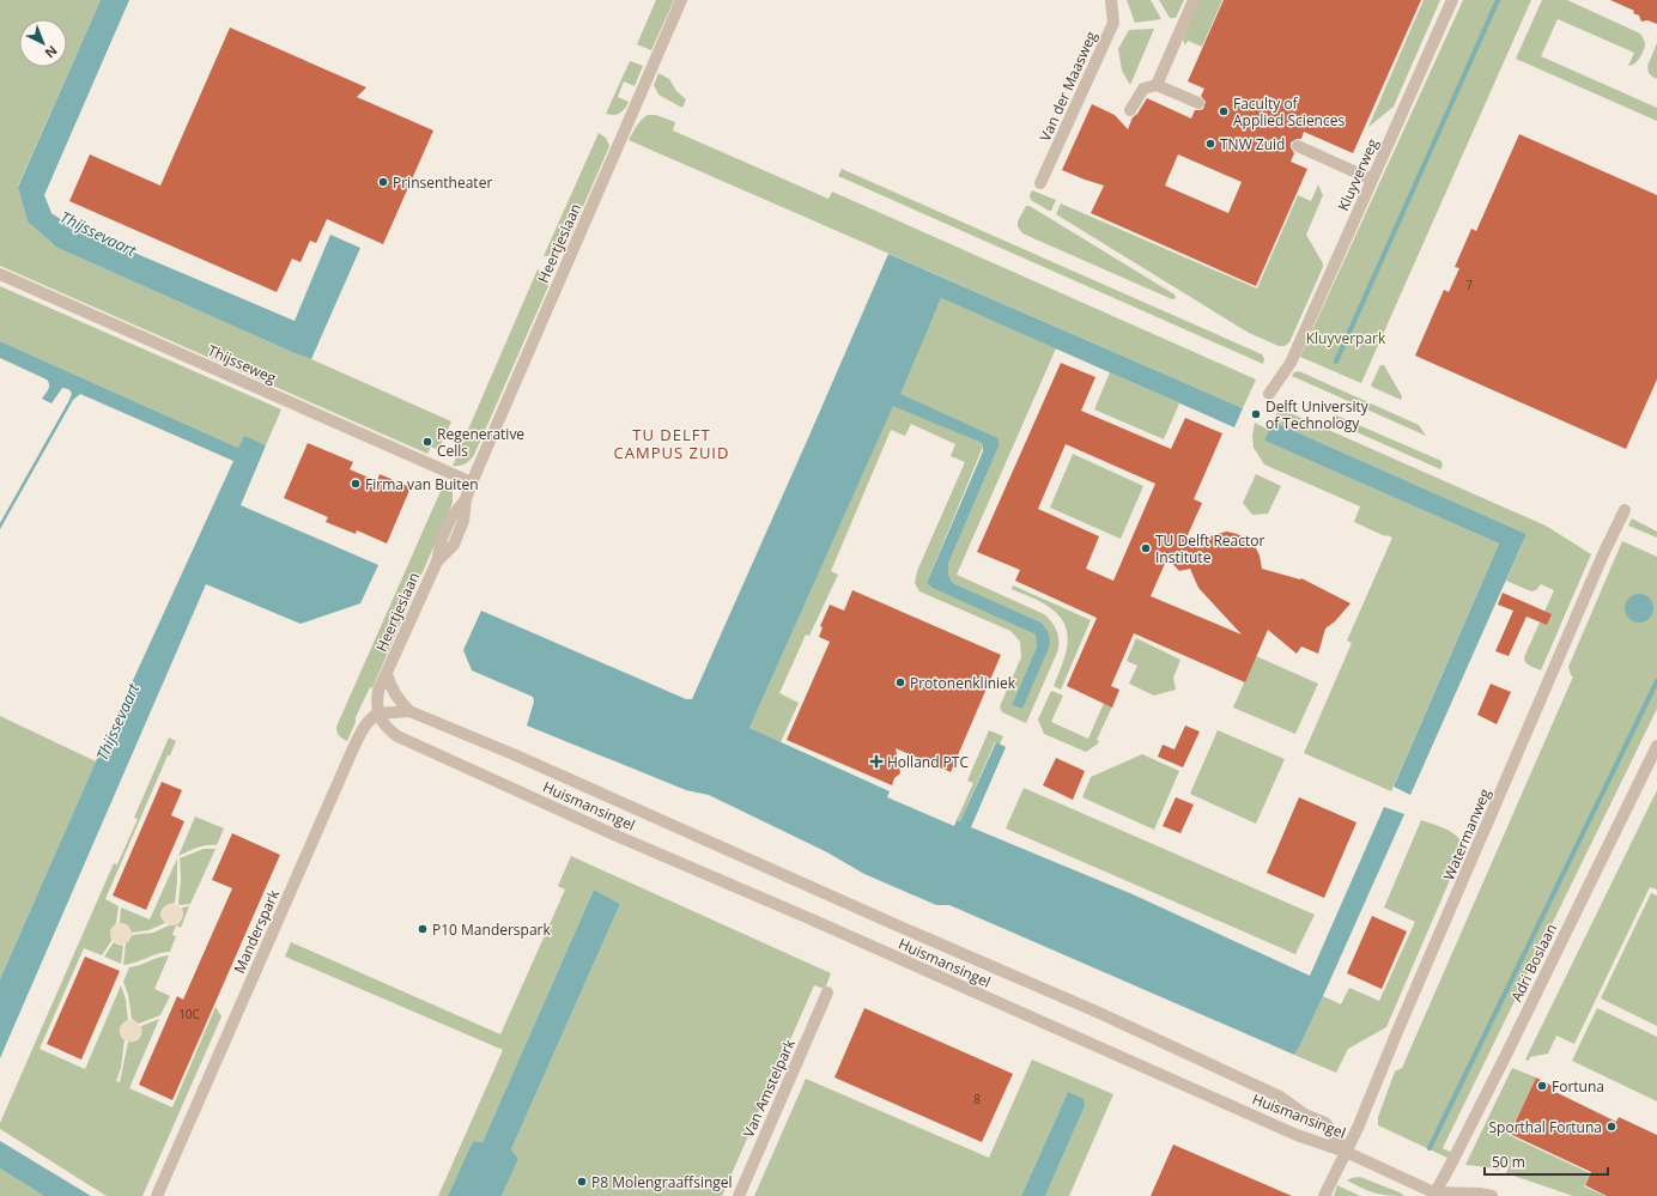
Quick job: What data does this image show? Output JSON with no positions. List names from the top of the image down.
{
  "streets": {
    "street": [
      "Van der Maasweg",
      "Kluyverweg",
      "Heertjeslaan",
      "Thijsseweg",
      "Huismansingel",
      "Watermanweg",
      "Manderspark",
      "Adri Boslaan",
      "Van Amstelpark"
    ]
  },
  "crossings": [
    ["Heertjeslaan", "Thijsseweg"],
    ["Heertjeslaan", "Huismansingel"],
    ["Heertjeslaan", "Manderspark"],
    ["Huismansingel", "Watermanweg"],
    ["Huismansingel", "Manderspark"]
  ],
  "districts": ["TU DELFT CAMPUS ZUID"],
  "water": ["Thijssevaart"],
  "parks": ["Kluyverpark"],
  "places": {
    "other": [
      "Faculty of Applied Sciences",
      "TNW Zuid",
      "Prinsentheater",
      "Delft University of Technology",
      "Regenerative Cells",
      "Firma van Buiten",
      "TU Delft Reactor Institute",
      "Protonenkliniek",
      "P10 Manderspark",
      "Fortuna",
      "Sporthal Fortuna",
      "P8 Molengraaffsingel"
    ],
    "health": ["Holland PTC"]
  },
  "house_numbers": ["7", "10C", "8"],
  "scale_bar": "50 m",
  "north": "bottom right"
}
